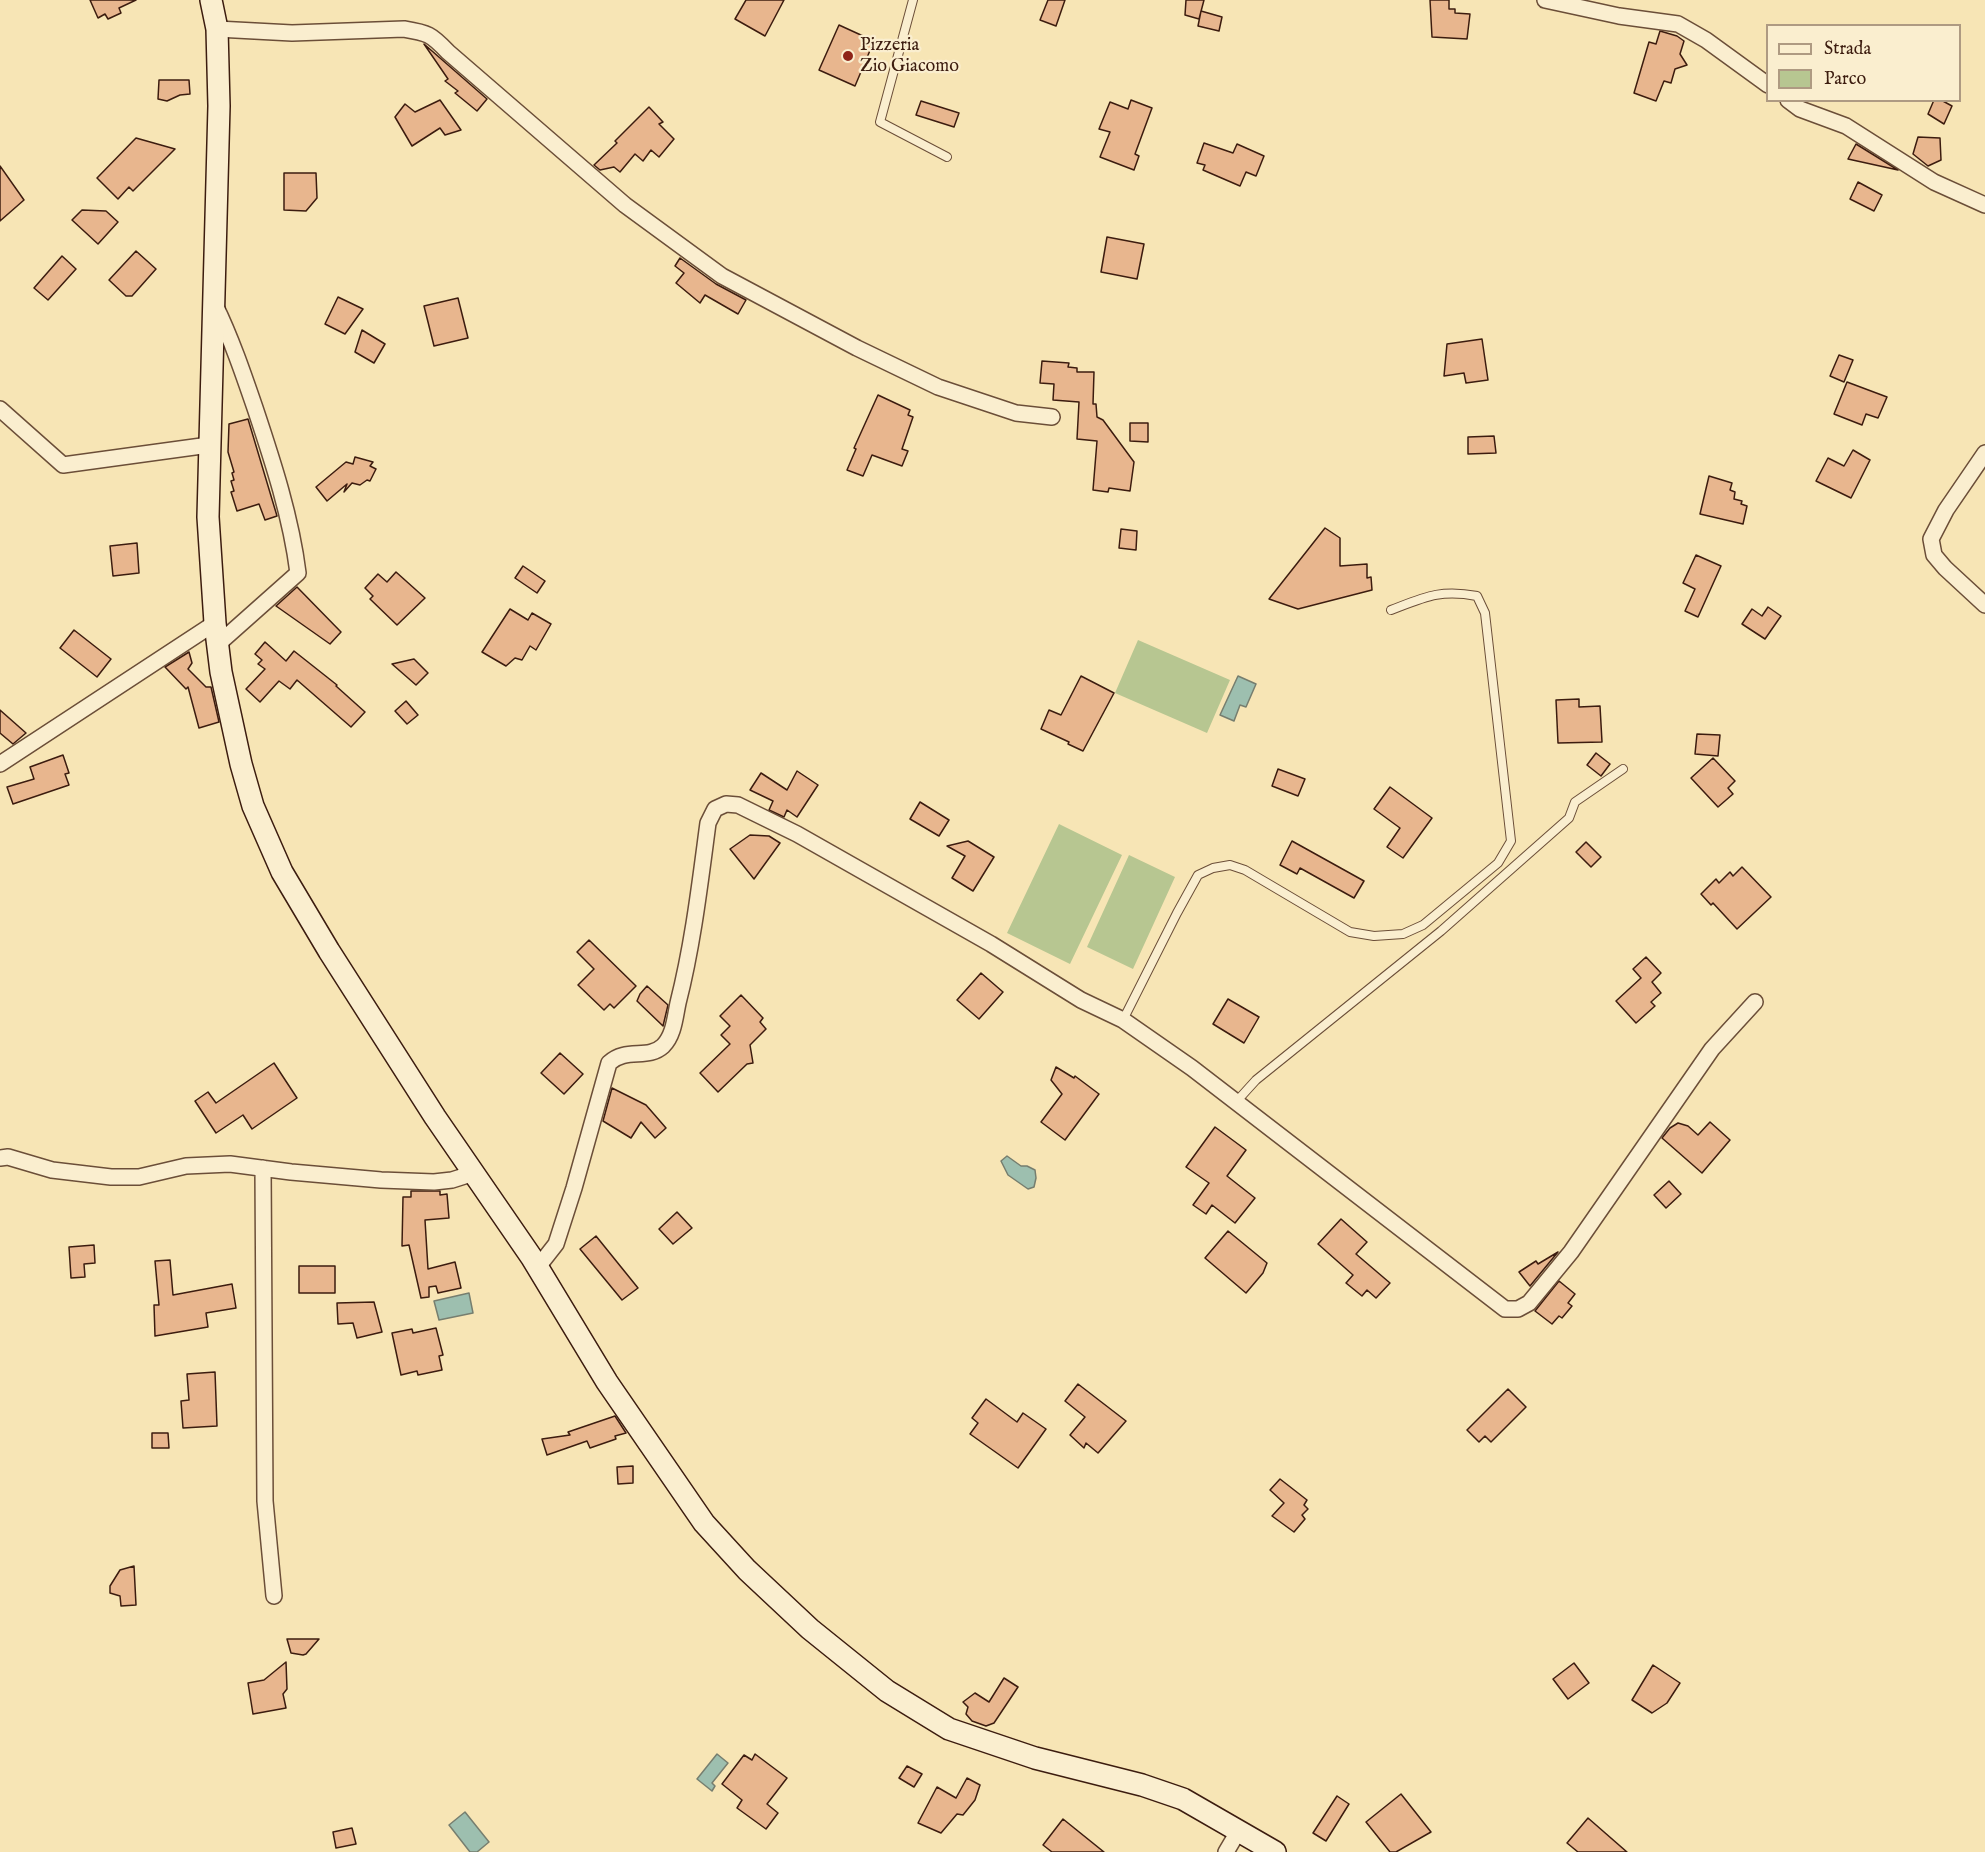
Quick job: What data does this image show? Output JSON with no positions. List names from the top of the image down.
{
  "places": ["Pizzeria Zio Giacomo"],
  "legend": ["Strada", "Parco"]
}
